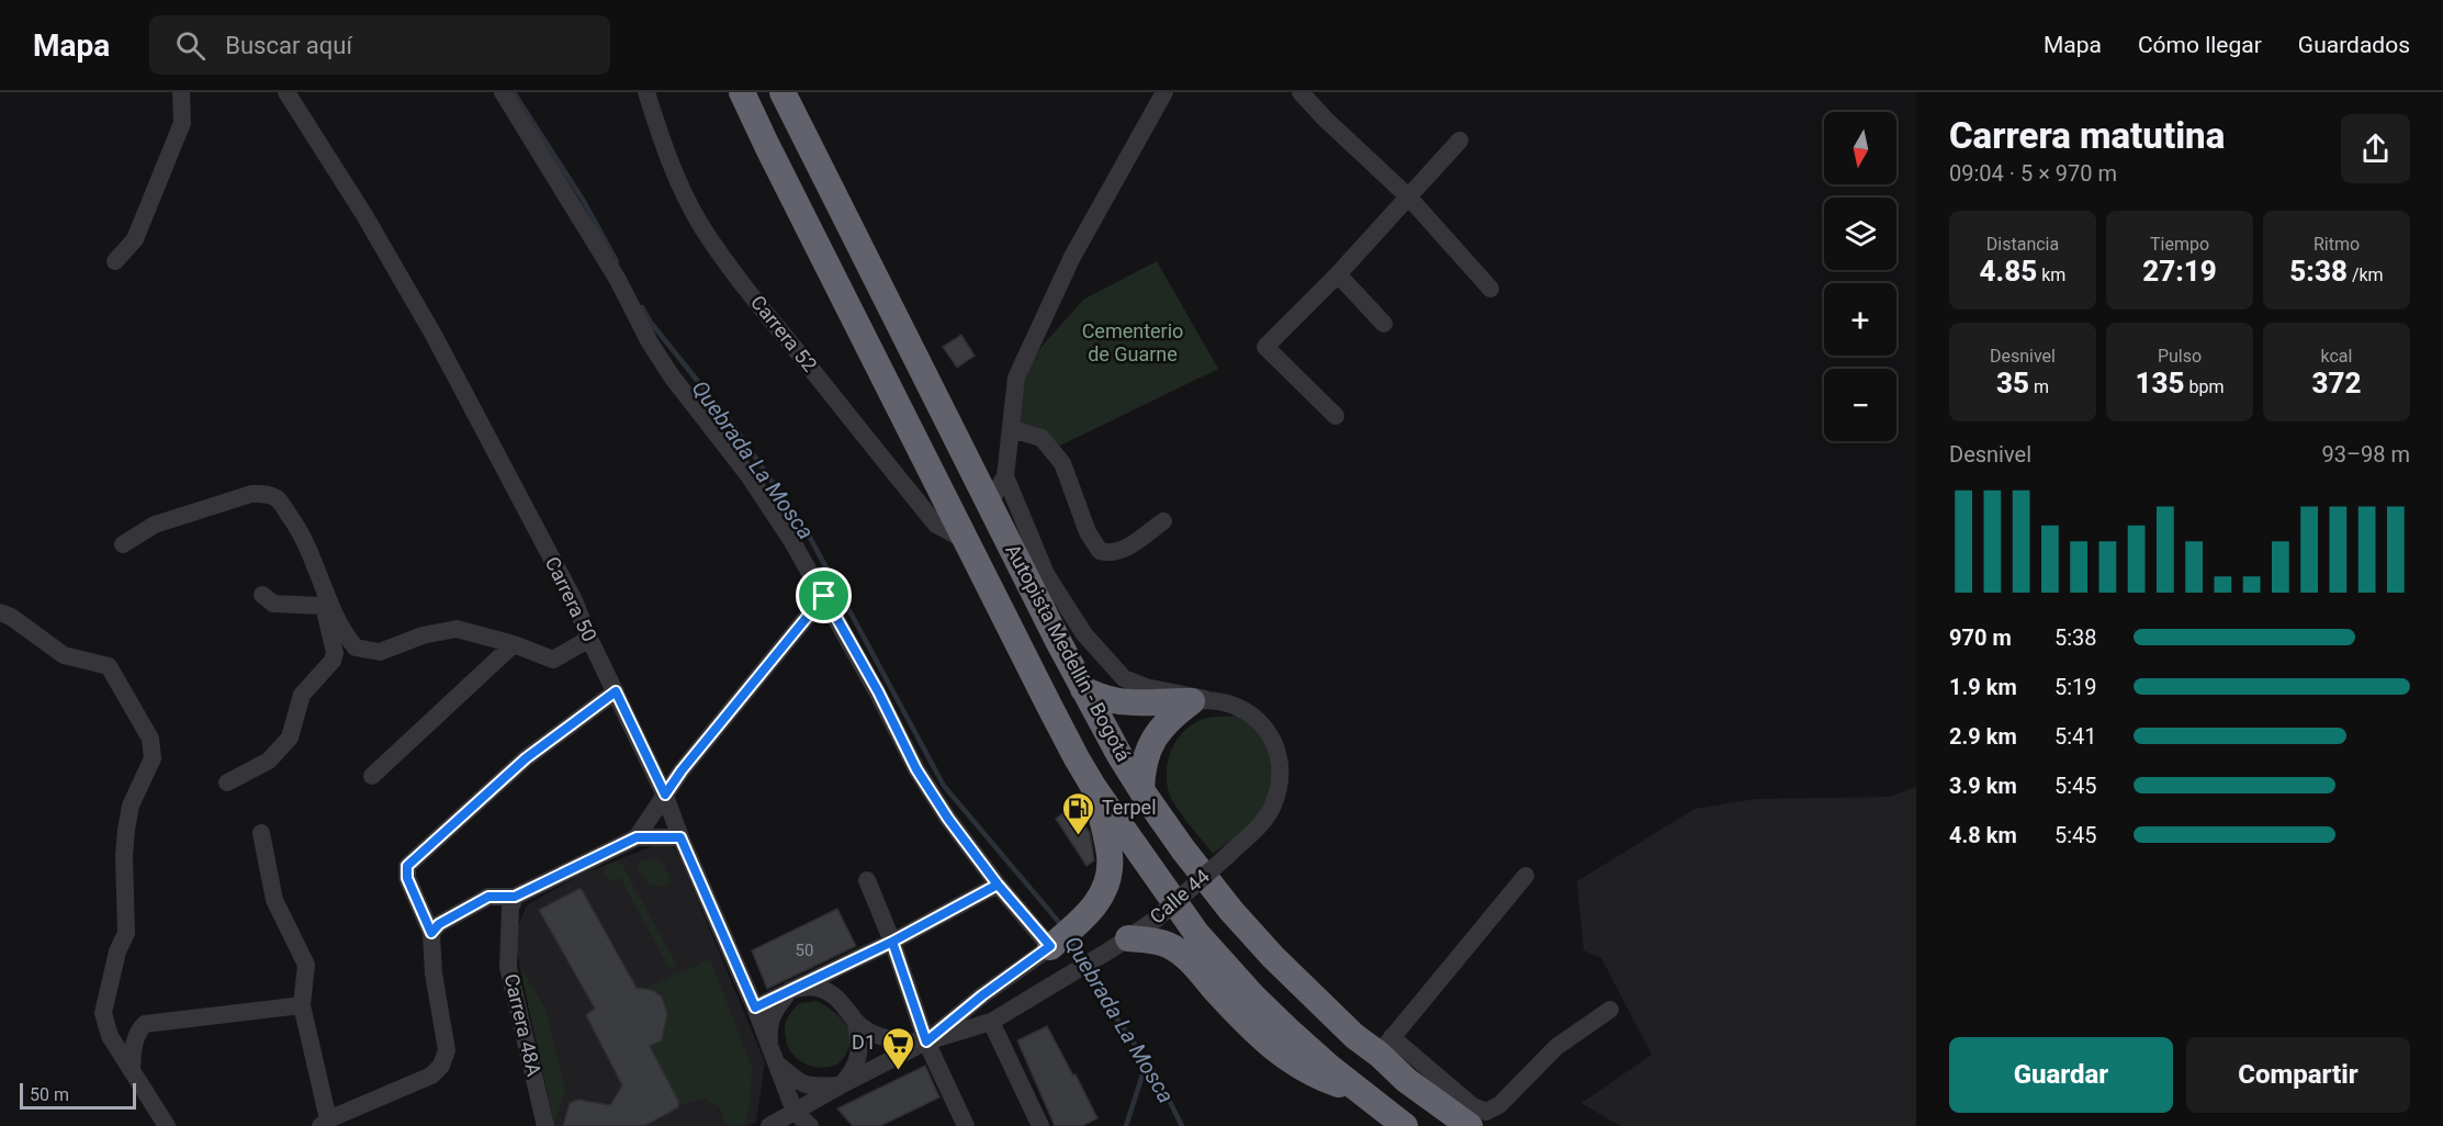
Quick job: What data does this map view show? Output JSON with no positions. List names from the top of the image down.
{
  "streets": {
    "highway": ["Autopista Medellín - Bogotá"],
    "street": [
      "Carrera 52",
      "Carrera 50",
      "Calle 44",
      "Carrera 48A"
    ]
  },
  "crossings": [
    ["Carrera 52", "Autopista Medellín - Bogotá"],
    ["Carrera 50", "Calle 44"]
  ],
  "water": ["Quebrada La Mosca"],
  "parks": ["Cementerio de Guarne"],
  "places": {
    "fuel station": ["Terpel"],
    "supermarket": ["D1"]
  },
  "house_numbers": ["50"],
  "scale_bar": "50 m",
  "north": "bottom",
  "page": {
    "header": "Mapa",
    "search": "Buscar aquí",
    "nav": ["Mapa", "Cómo llegar", "Guardados"],
    "heading": ["Carrera matutina", "09:04 · 5 × 970 m"],
    "map_buttons": ["+", "−"],
    "stats": [
      ["Distancia", "4.85 km"],
      ["Tiempo", "27:19"],
      ["Ritmo", "5:38 /km"],
      ["Desnivel", "35 m"],
      ["Pulso", "135 bpm"],
      ["kcal", "372"]
    ],
    "chart": ["Desnivel", "93–98 m"],
    "list": [
      {
        "name": "970 m",
        "note": "5:38"
      },
      {
        "name": "1.9 km",
        "note": "5:19"
      },
      {
        "name": "2.9 km",
        "note": "5:41"
      },
      {
        "name": "3.9 km",
        "note": "5:45"
      },
      {
        "name": "4.8 km",
        "note": "5:45"
      }
    ],
    "buttons": ["Guardar", "Compartir"],
    "scale": "50 m"
  }
}
